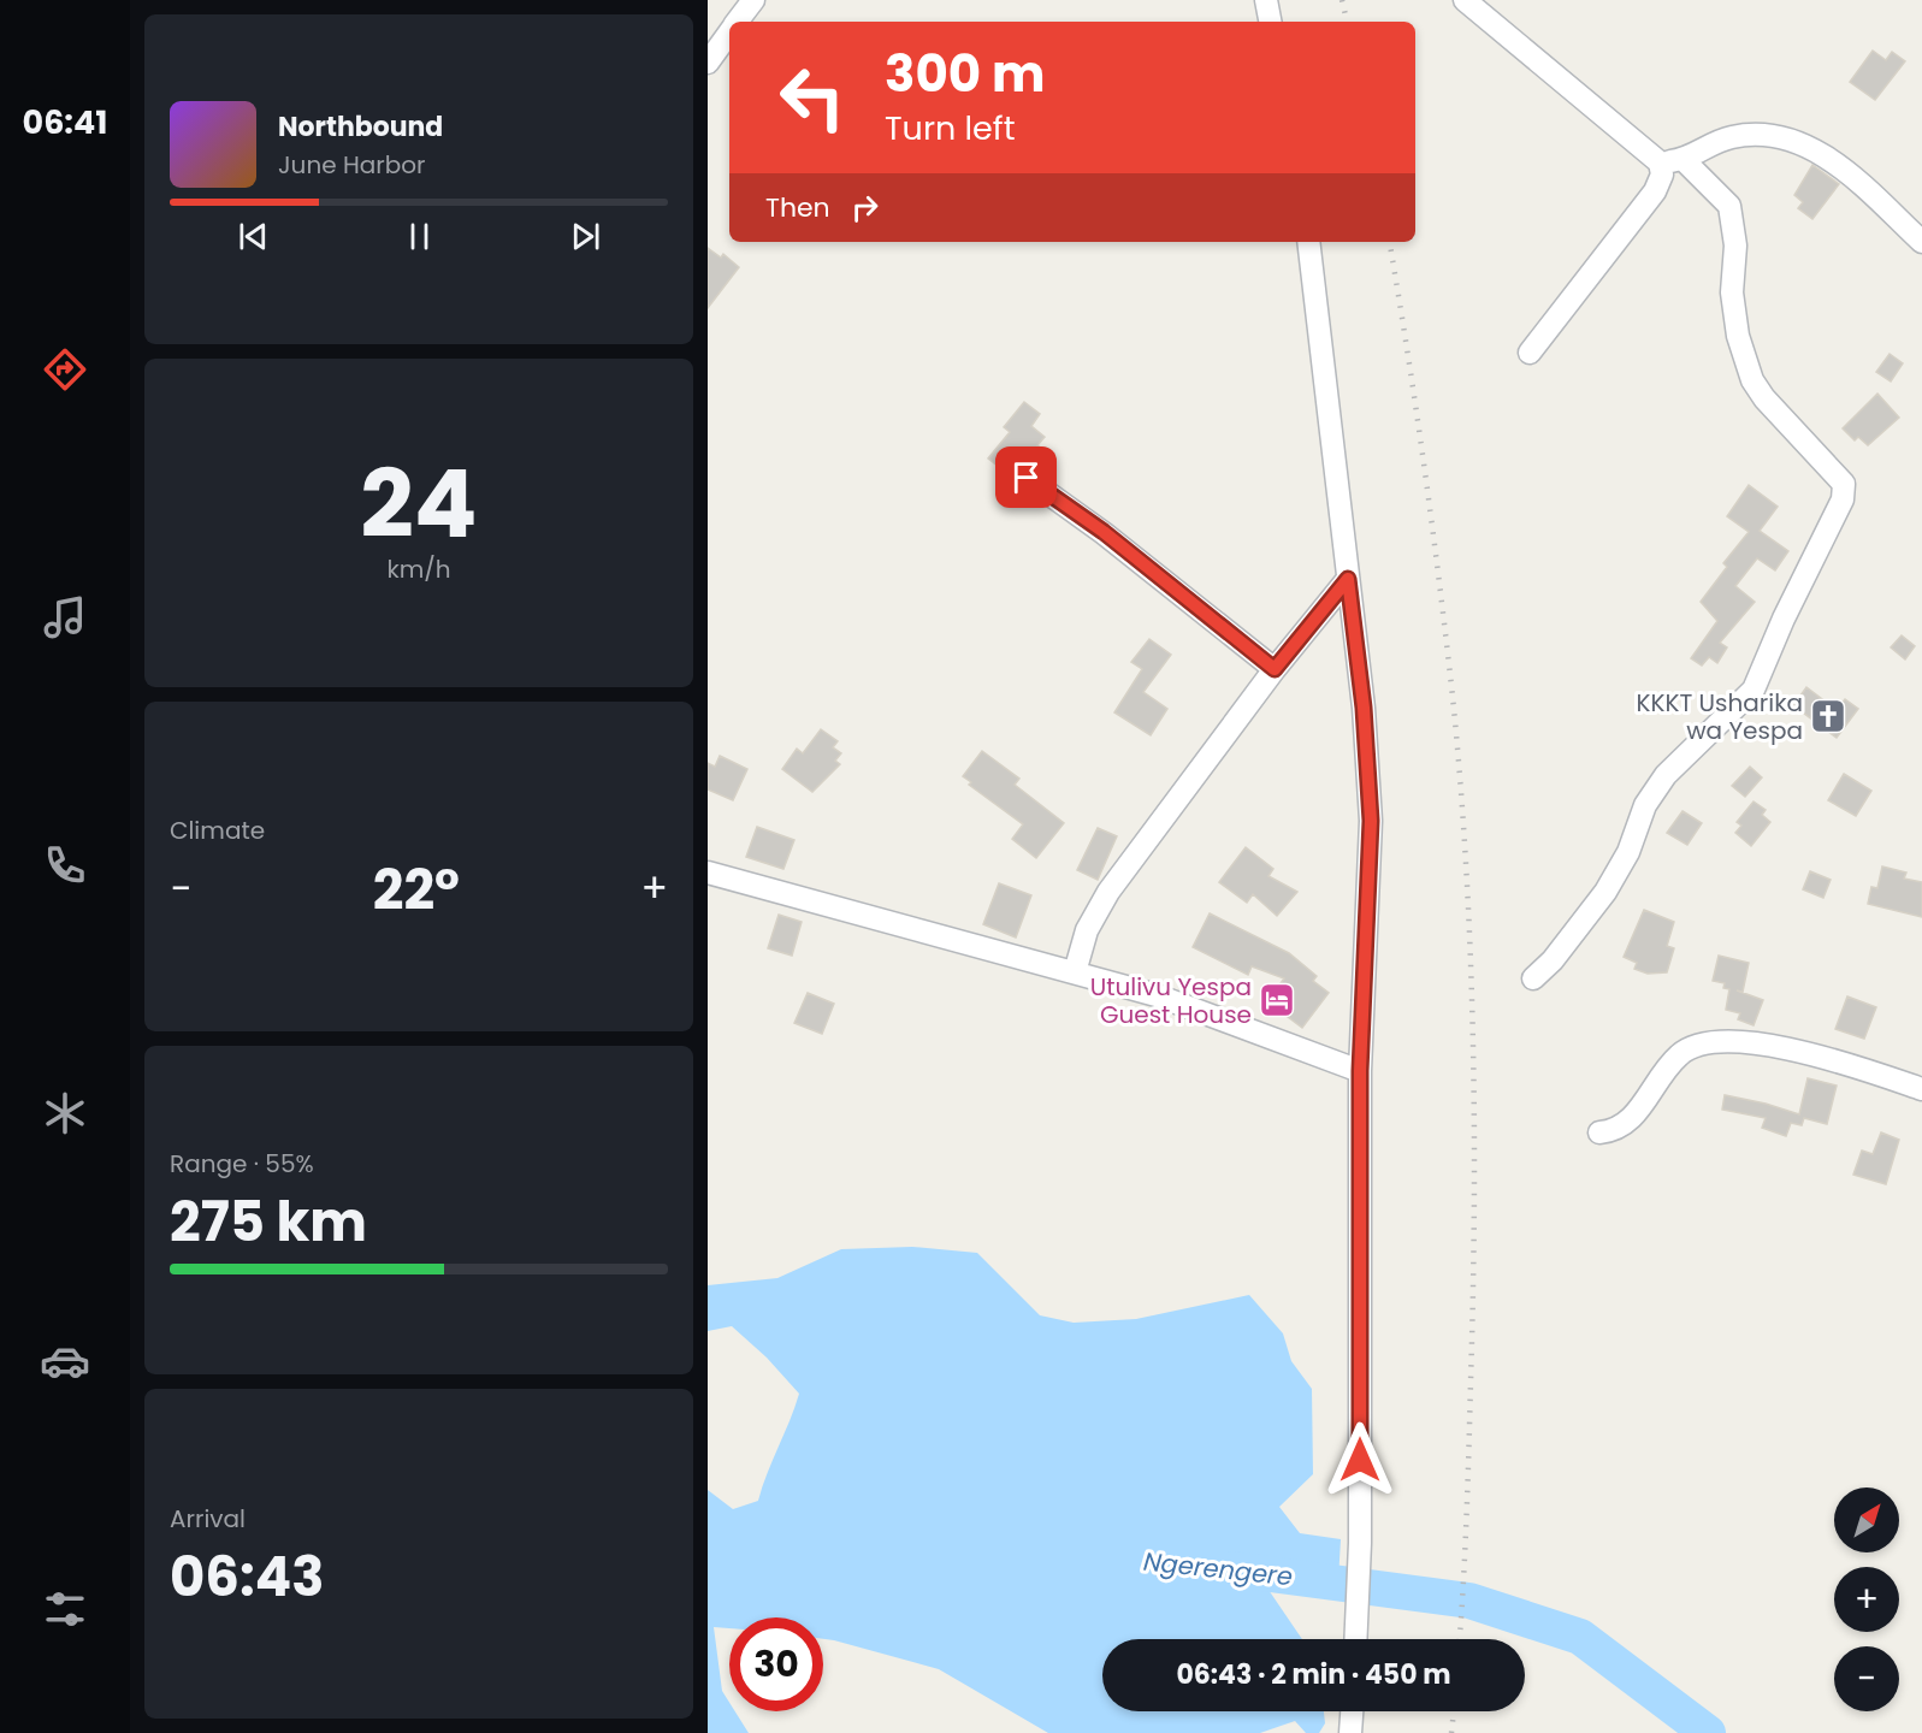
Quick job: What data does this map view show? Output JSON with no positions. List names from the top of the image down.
{
  "water": ["Ngerengere"],
  "places": {
    "church": ["KKKT Usharika wa Yespa"],
    "hotel": ["Utulivu Yespa Guest House"]
  },
  "north": "top right",
  "page": {
    "tabs": "06:41",
    "turn": ["300 m", "Turn left"],
    "song": ["Northbound", "June Harbor"],
    "then": "Then",
    "tile": [
      ["24", "km/h"],
      "Climate",
      ["Range · 55%", "275 km"],
      ["Arrival", "06:43"]
    ],
    "heat": ["−", "22°", "+"],
    "map_buttons": ["+", "−"],
    "limit": "30",
    "trip": "06:43 · 2 min · 450 m"
  }
}
